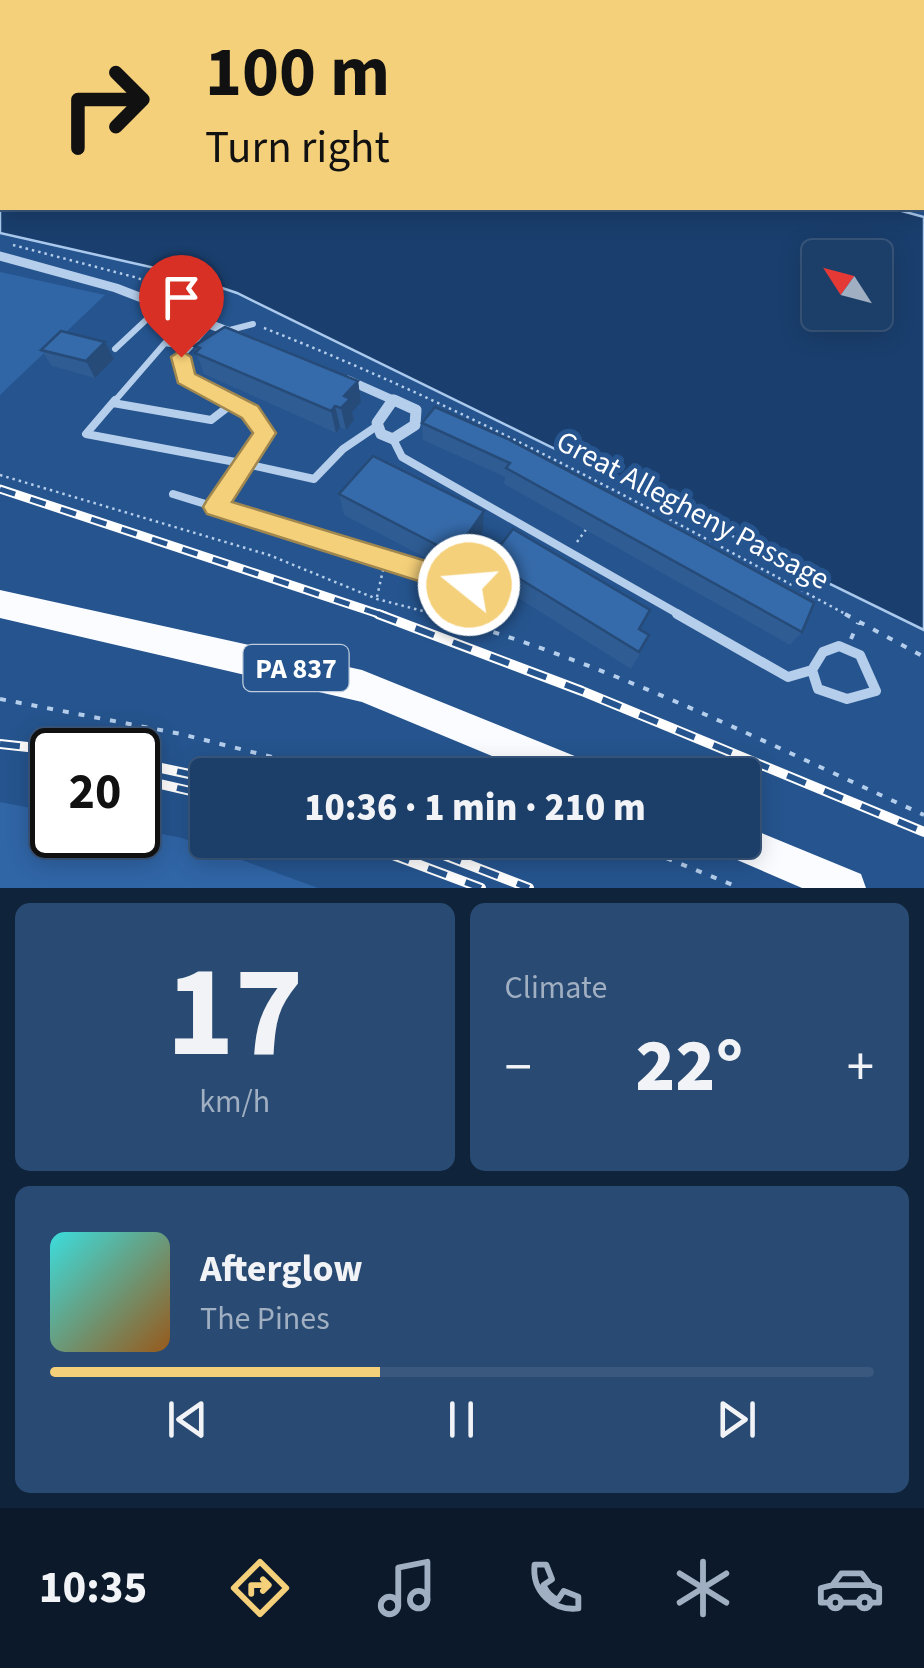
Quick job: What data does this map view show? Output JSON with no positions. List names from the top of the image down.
{
  "streets": {
    "main road": ["PA 837"],
    "path": ["Great Allegheny Passage"]
  },
  "north": "top left",
  "page": {
    "turn": ["100 m", "Turn right"],
    "limit": "20",
    "trip": "10:36 · 1 min · 210 m",
    "tile": [
      ["17", "km/h"],
      "Climate"
    ],
    "heat": ["−", "22°", "+"],
    "song": ["Afterglow", "The Pines"],
    "tabs": "10:35"
  }
}
